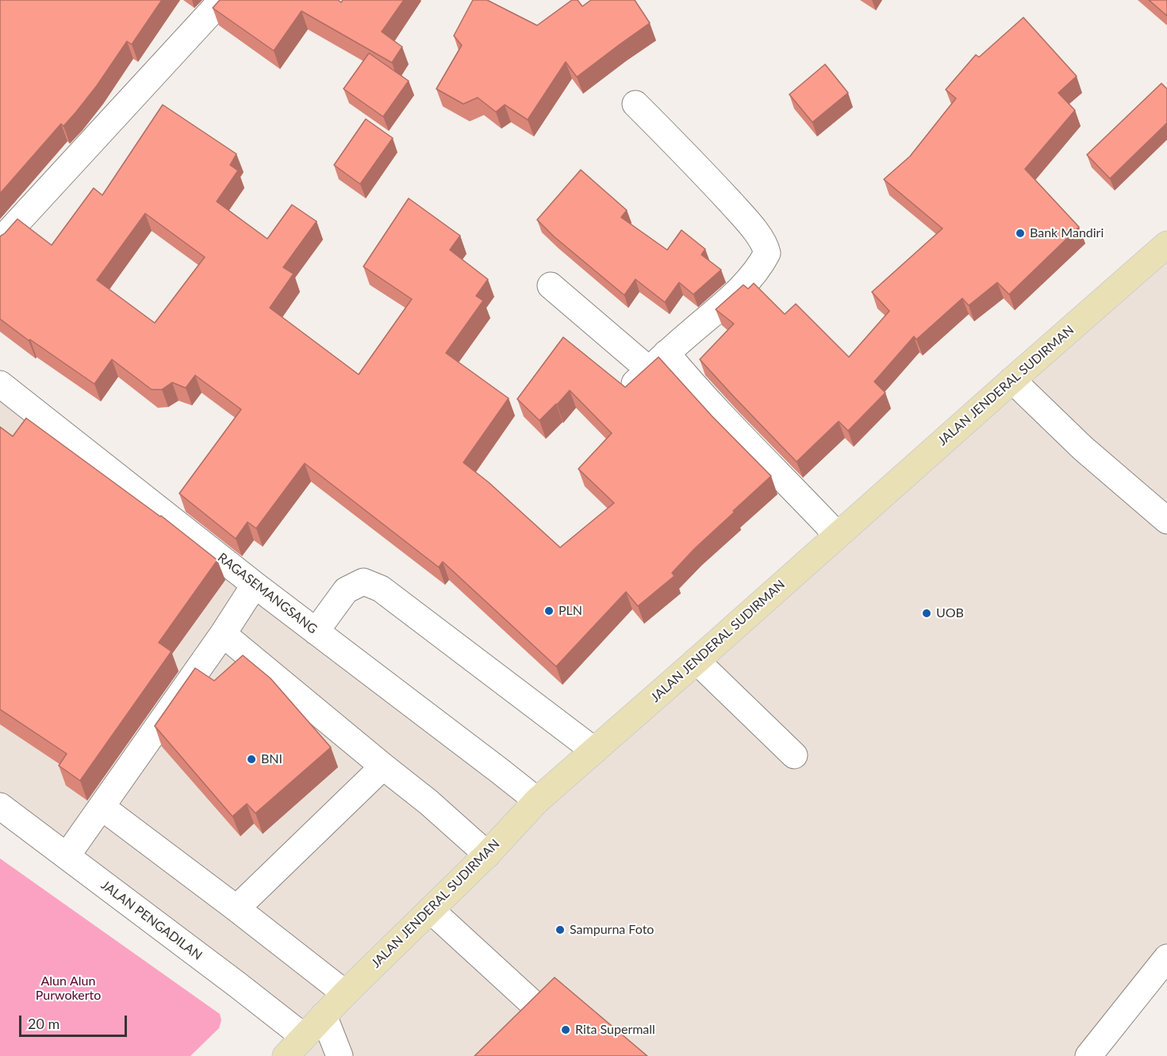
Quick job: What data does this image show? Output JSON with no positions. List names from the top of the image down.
{
  "streets": {
    "main road": ["JALAN JENDERAL SUDIRMAN"],
    "street": ["RAGASEMANGSANG", "JALAN PENGADILAN"]
  },
  "crossings": [
    ["JALAN JENDERAL SUDIRMAN", "RAGASEMANGSANG"],
    ["JALAN JENDERAL SUDIRMAN", "JALAN PENGADILAN"]
  ],
  "parks": ["Alun Alun Purwokerto"],
  "places": [
    "Bank Mandiri",
    "PLN",
    "UOB",
    "BNI",
    "Sampurna Foto",
    "Rita Supermall"
  ],
  "scale_bar": "20 m"
}
